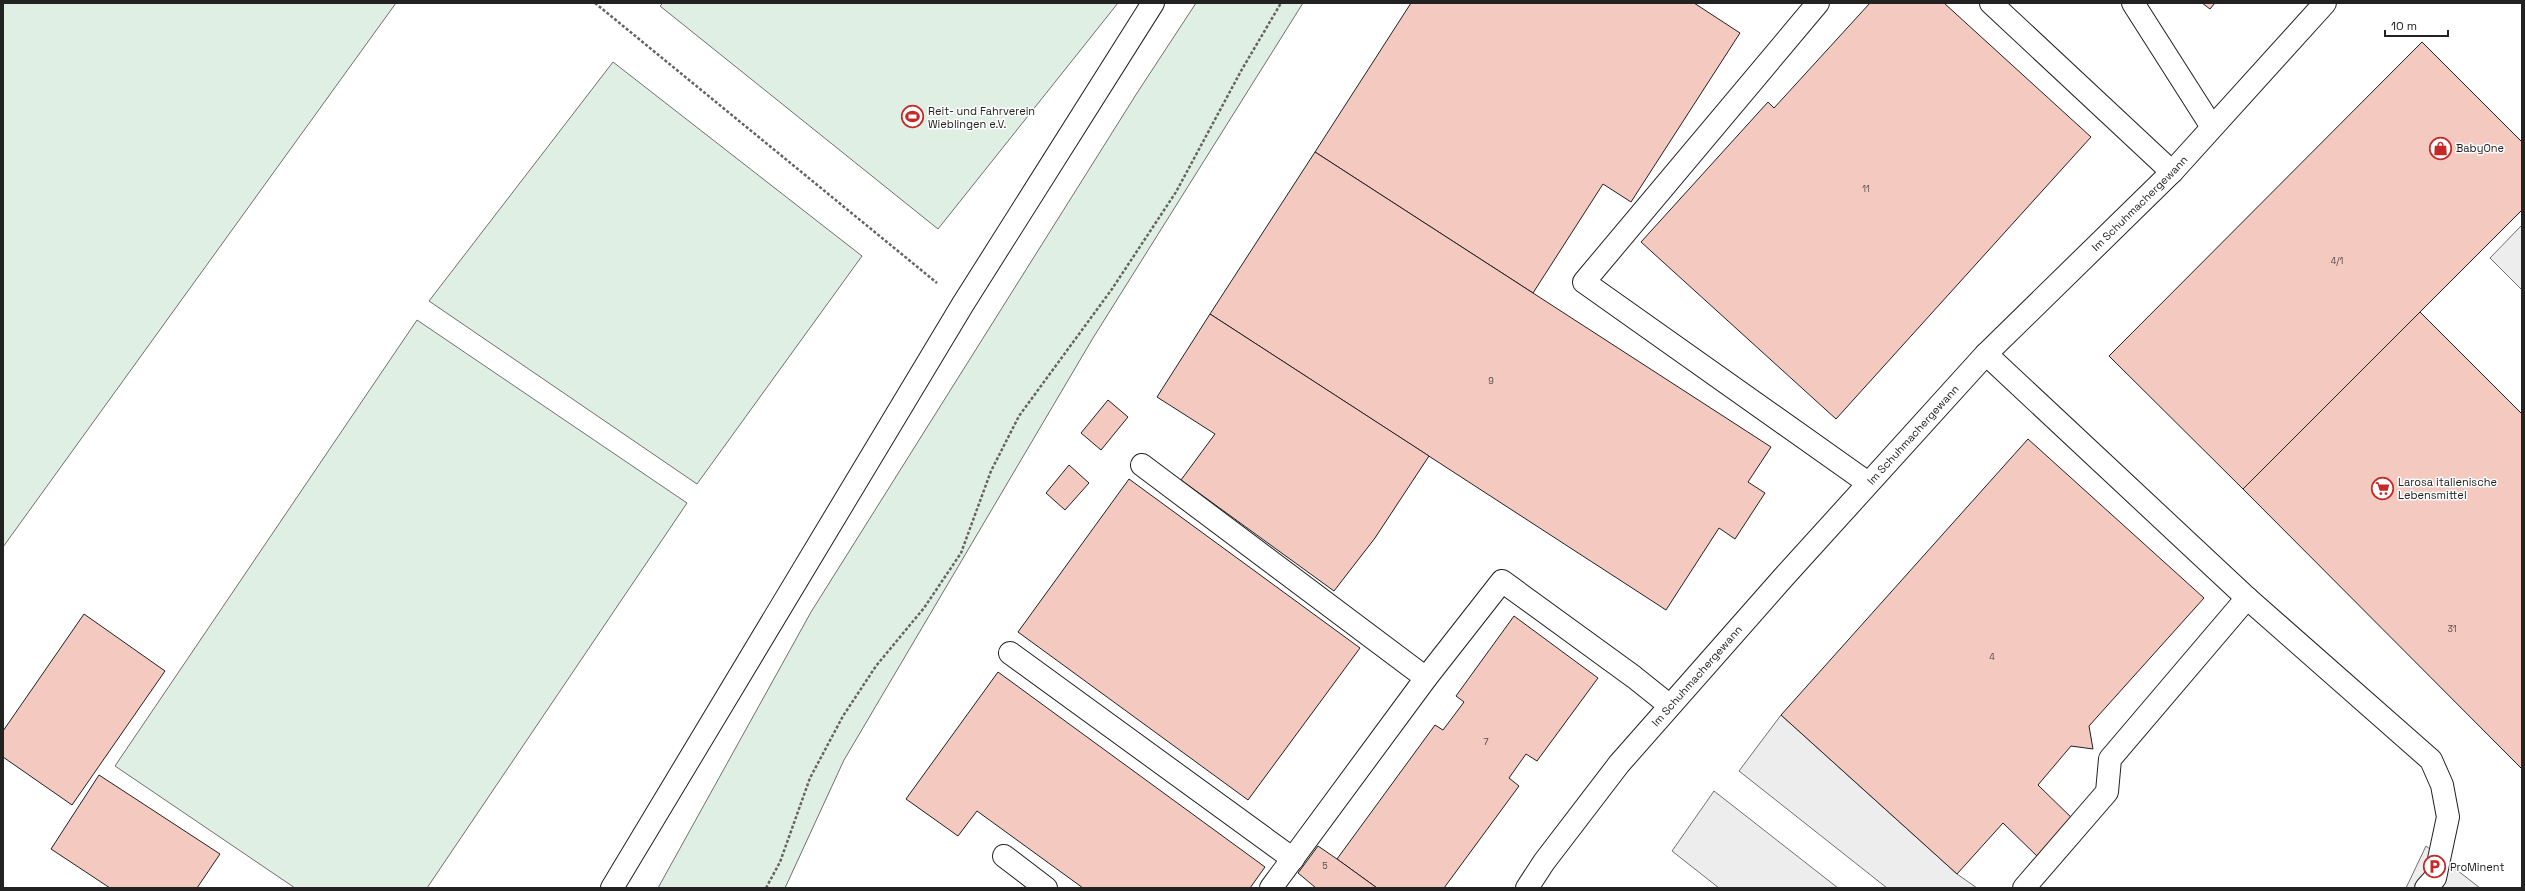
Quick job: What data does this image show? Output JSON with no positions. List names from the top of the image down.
{
  "streets": {
    "street": ["Im Schuhmachergewann"]
  },
  "places": {
    "sports": ["Reit- und Fahrverein Wieblingen e.V."],
    "shop": ["BabyOne"],
    "supermarket": ["Larosa italienische Lebensmittel"],
    "parking": ["ProMinent"]
  },
  "house_numbers": [
    "11",
    "4/1",
    "9",
    "31",
    "4",
    "7",
    "5"
  ],
  "scale_bar": "10 m"
}
